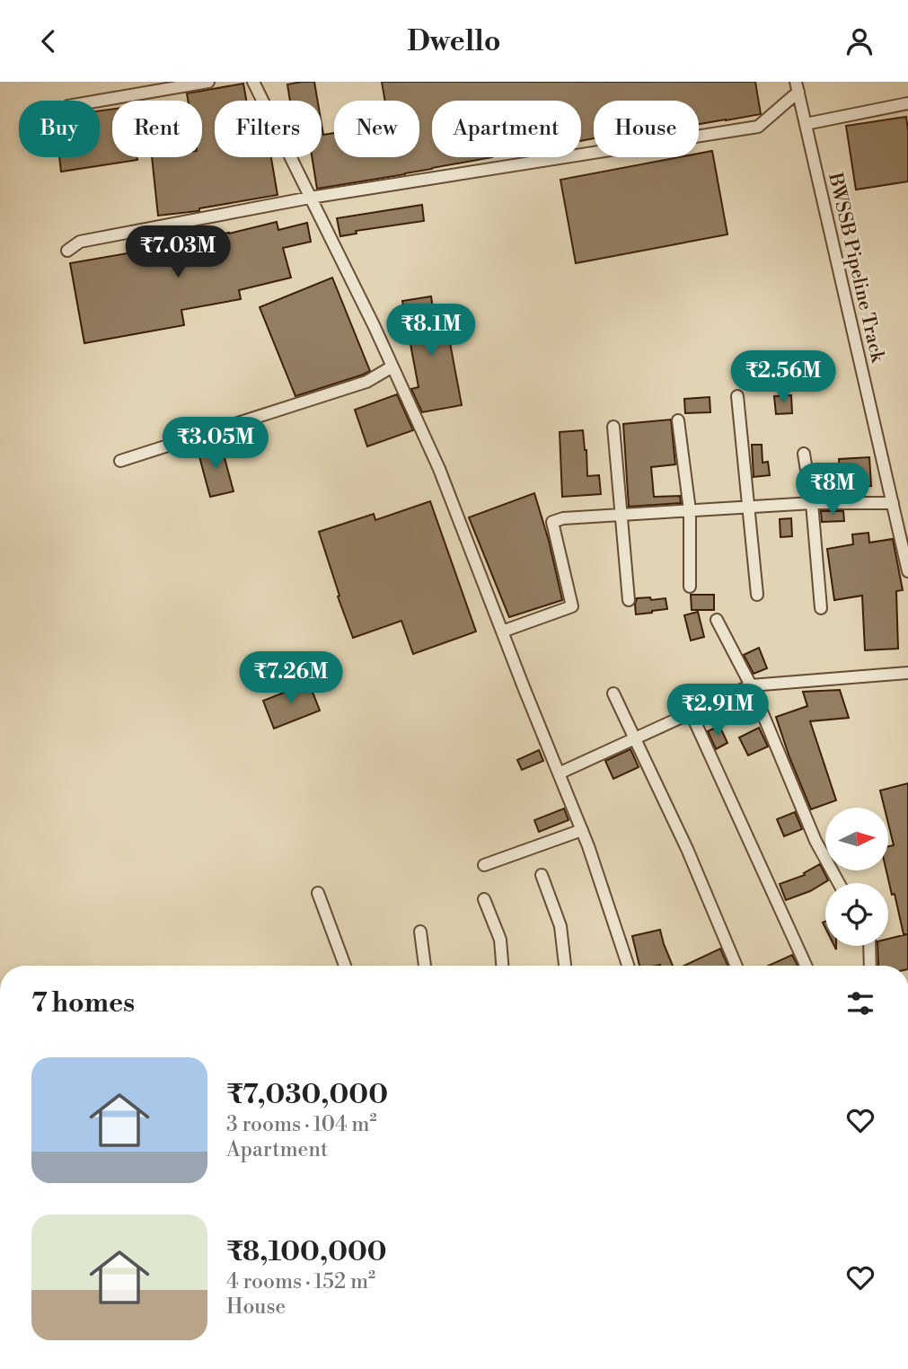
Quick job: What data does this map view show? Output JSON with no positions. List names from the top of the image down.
{
  "streets": {
    "street": ["BWSSB Pipeline Track"]
  },
  "north": "right",
  "page": {
    "header": "Dwello",
    "chip": [
      "Buy",
      "Rent",
      "Filters",
      "New",
      "Apartment",
      "House"
    ],
    "price": [
      "₹7.03M",
      "₹8.1M",
      "₹2.56M",
      "₹3.05M",
      "₹8M",
      "₹7.26M",
      "₹2.91M"
    ],
    "heading": "7 homes",
    "list": [
      {
        "name": "₹7,030,000",
        "note": "3 rooms · 104 m² · Apartment"
      },
      {
        "name": "₹8,100,000",
        "note": "4 rooms · 152 m² · House"
      }
    ]
  }
}
